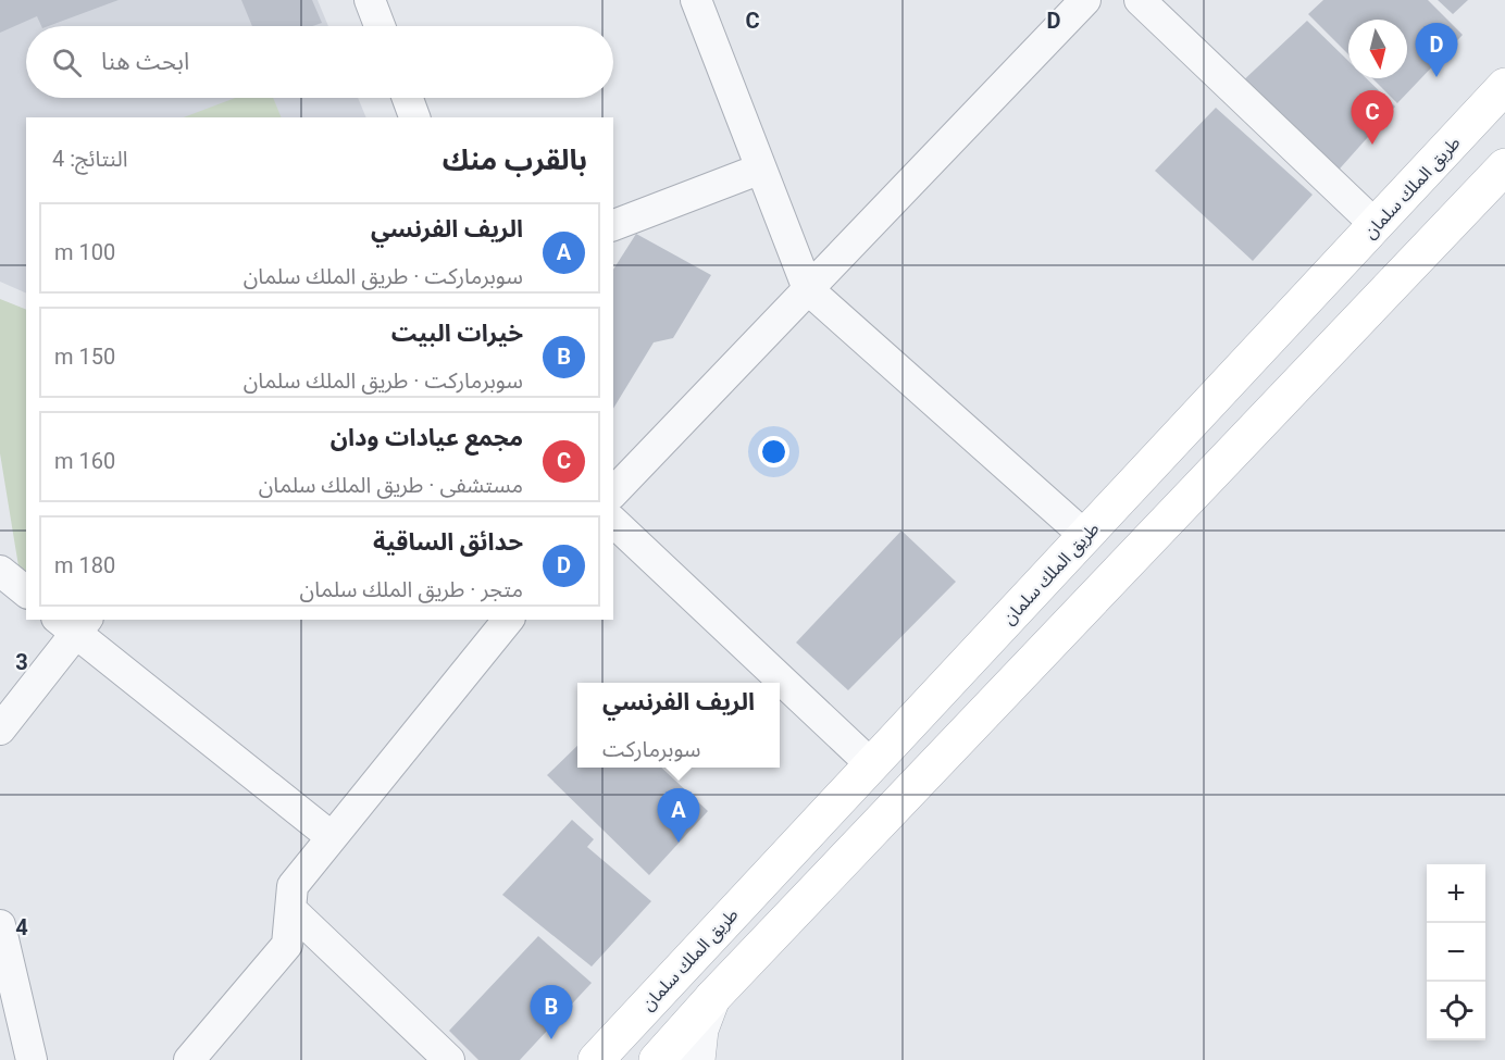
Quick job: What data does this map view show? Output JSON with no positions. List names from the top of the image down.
{
  "streets": {
    "main road": ["طريق الملك سلمان"]
  },
  "north": "bottom",
  "page": {
    "pins": [
      "D",
      "C",
      "A",
      "B"
    ],
    "search": "ابحث هنا",
    "heading": ["بالقرب منك", "النتائج: 4"],
    "list": [
      {
        "mark": "A",
        "name": "الريف الفرنسي",
        "note": "سوبرماركت · طريق الملك سلمان",
        "value": "100 m"
      },
      {
        "mark": "B",
        "name": "خيرات البيت",
        "note": "سوبرماركت · طريق الملك سلمان",
        "value": "150 m"
      },
      {
        "mark": "C",
        "name": "مجمع عيادات ودان",
        "note": "مستشفى · طريق الملك سلمان",
        "value": "160 m"
      },
      {
        "mark": "D",
        "name": "حدائق الساقية",
        "note": "متجر · طريق الملك سلمان",
        "value": "180 m"
      }
    ],
    "popup": ["الريف الفرنسي", "سوبرماركت"],
    "map_buttons": ["+", "−"]
  },
  "grid": {
    "columns": ["C", "D"],
    "rows": ["3", "4"]
  }
}
